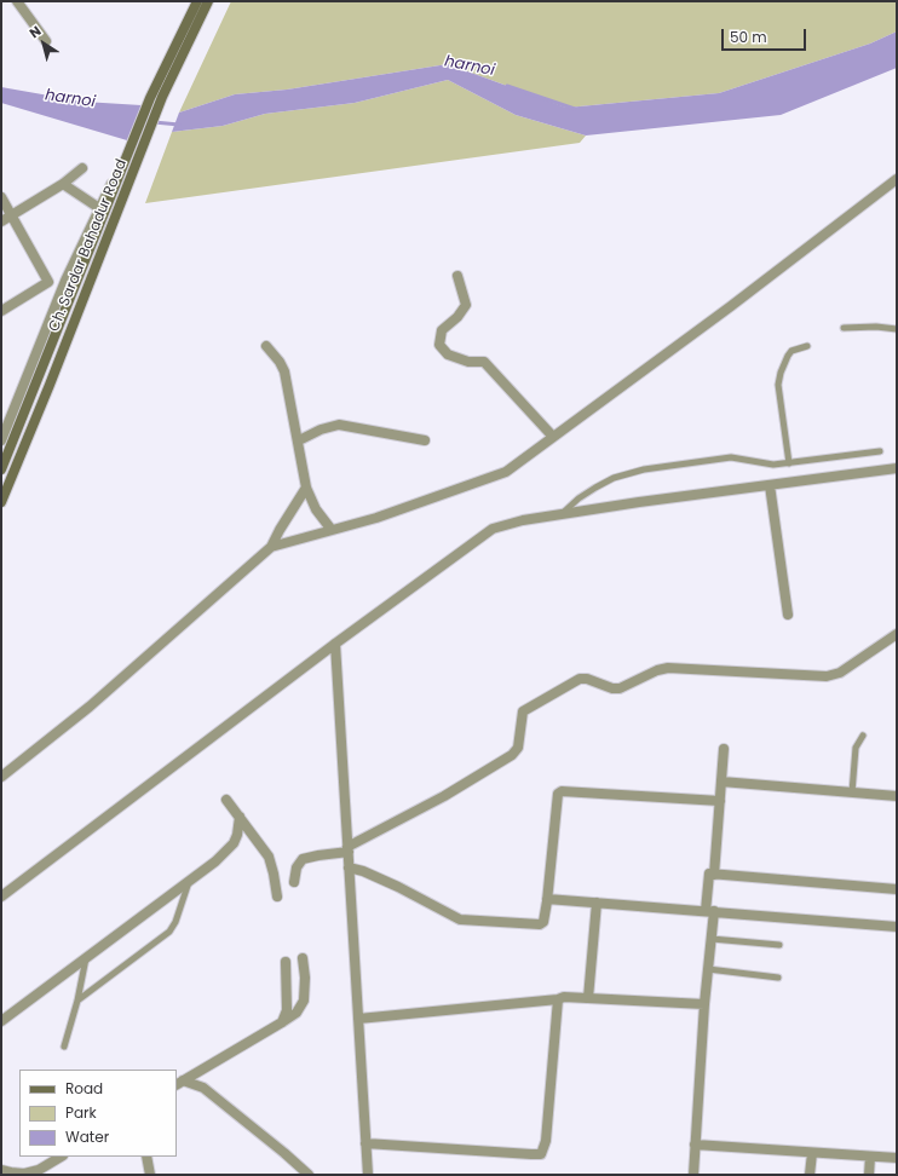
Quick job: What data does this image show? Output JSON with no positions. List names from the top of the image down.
{
  "streets": {
    "main road": ["Ch. Sardar Bahadur Road"]
  },
  "water": ["harnoi"],
  "legend": ["Road", "Park", "Water"],
  "scale_bar": "50 m",
  "north": "top left"
}
